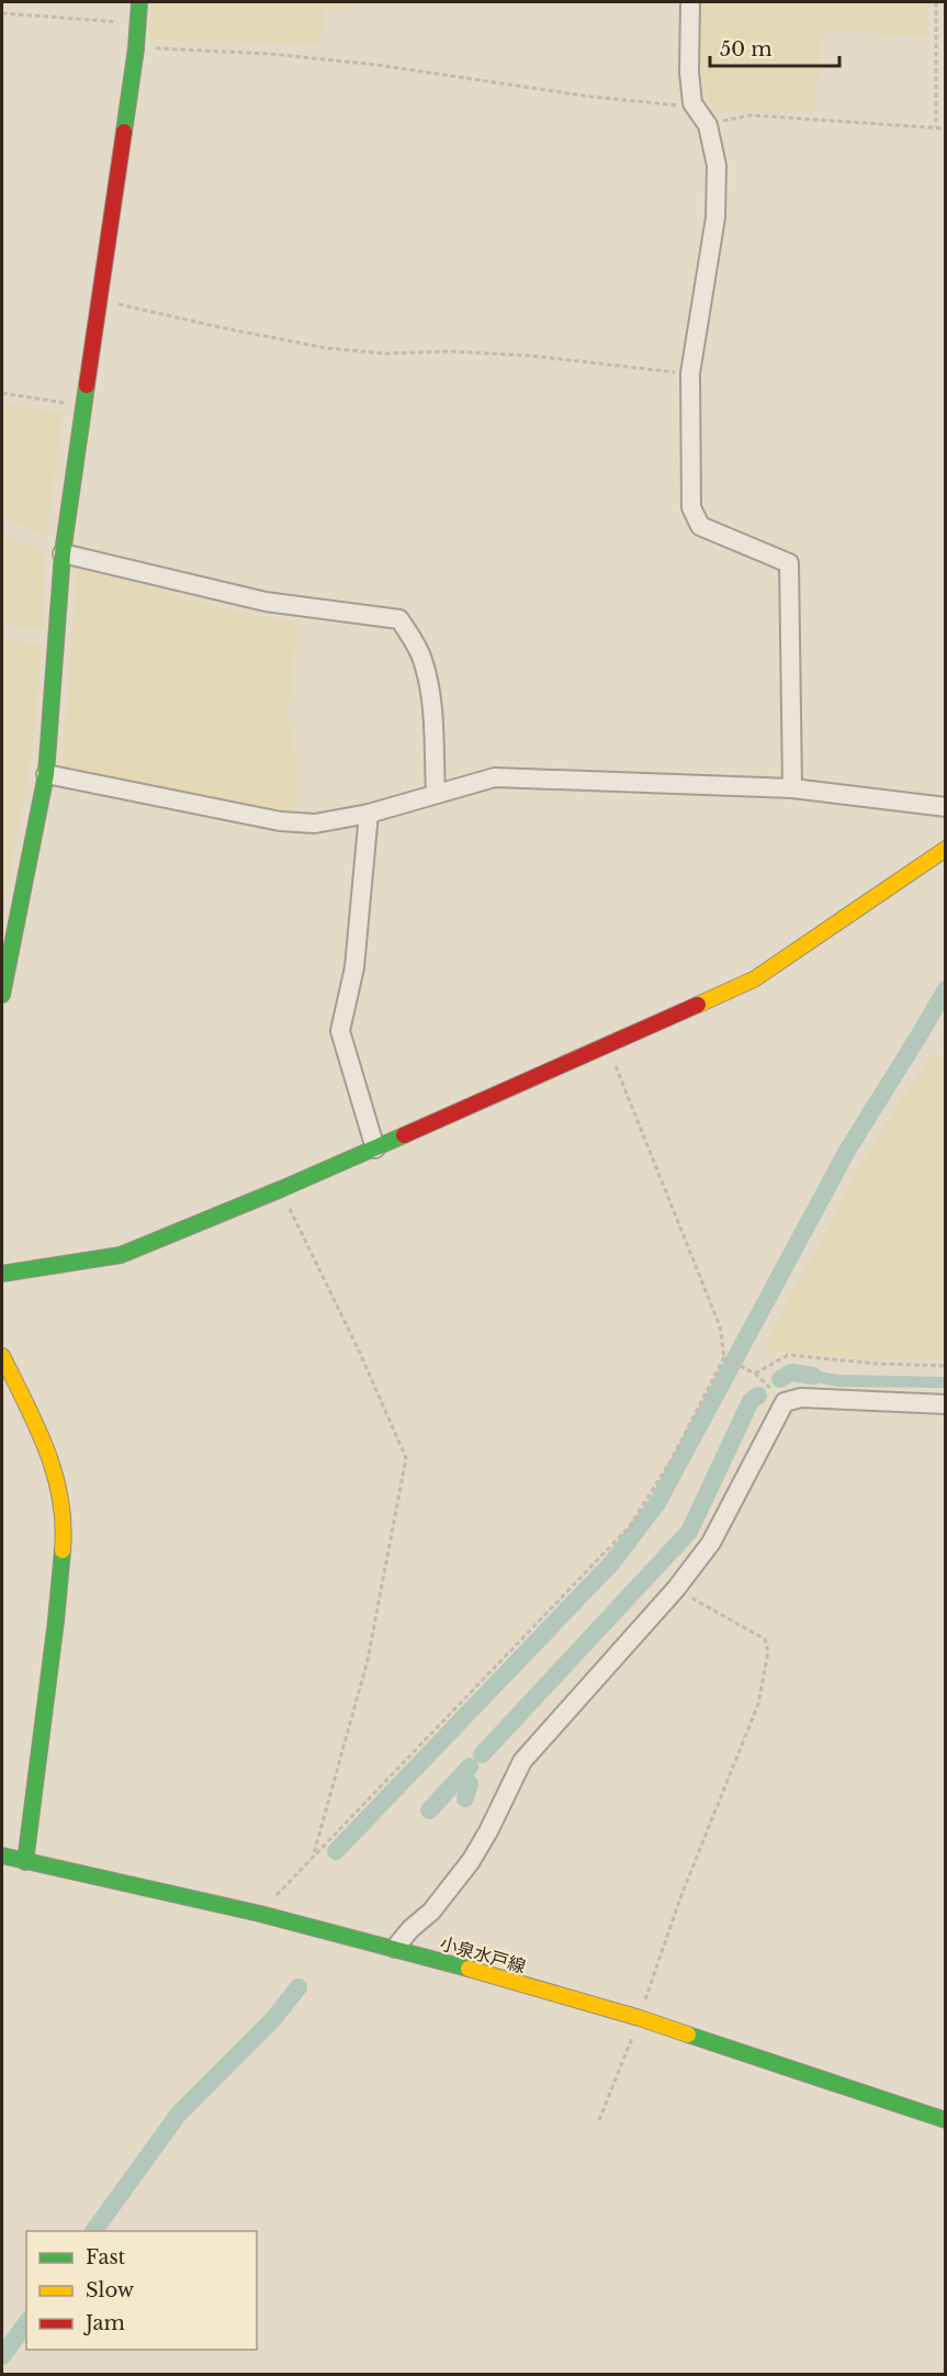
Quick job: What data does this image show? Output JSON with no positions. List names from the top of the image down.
{
  "streets": {
    "street": ["小泉水戸線"]
  },
  "legend": ["Fast", "Slow", "Jam"],
  "scale_bar": "50 m"
}
